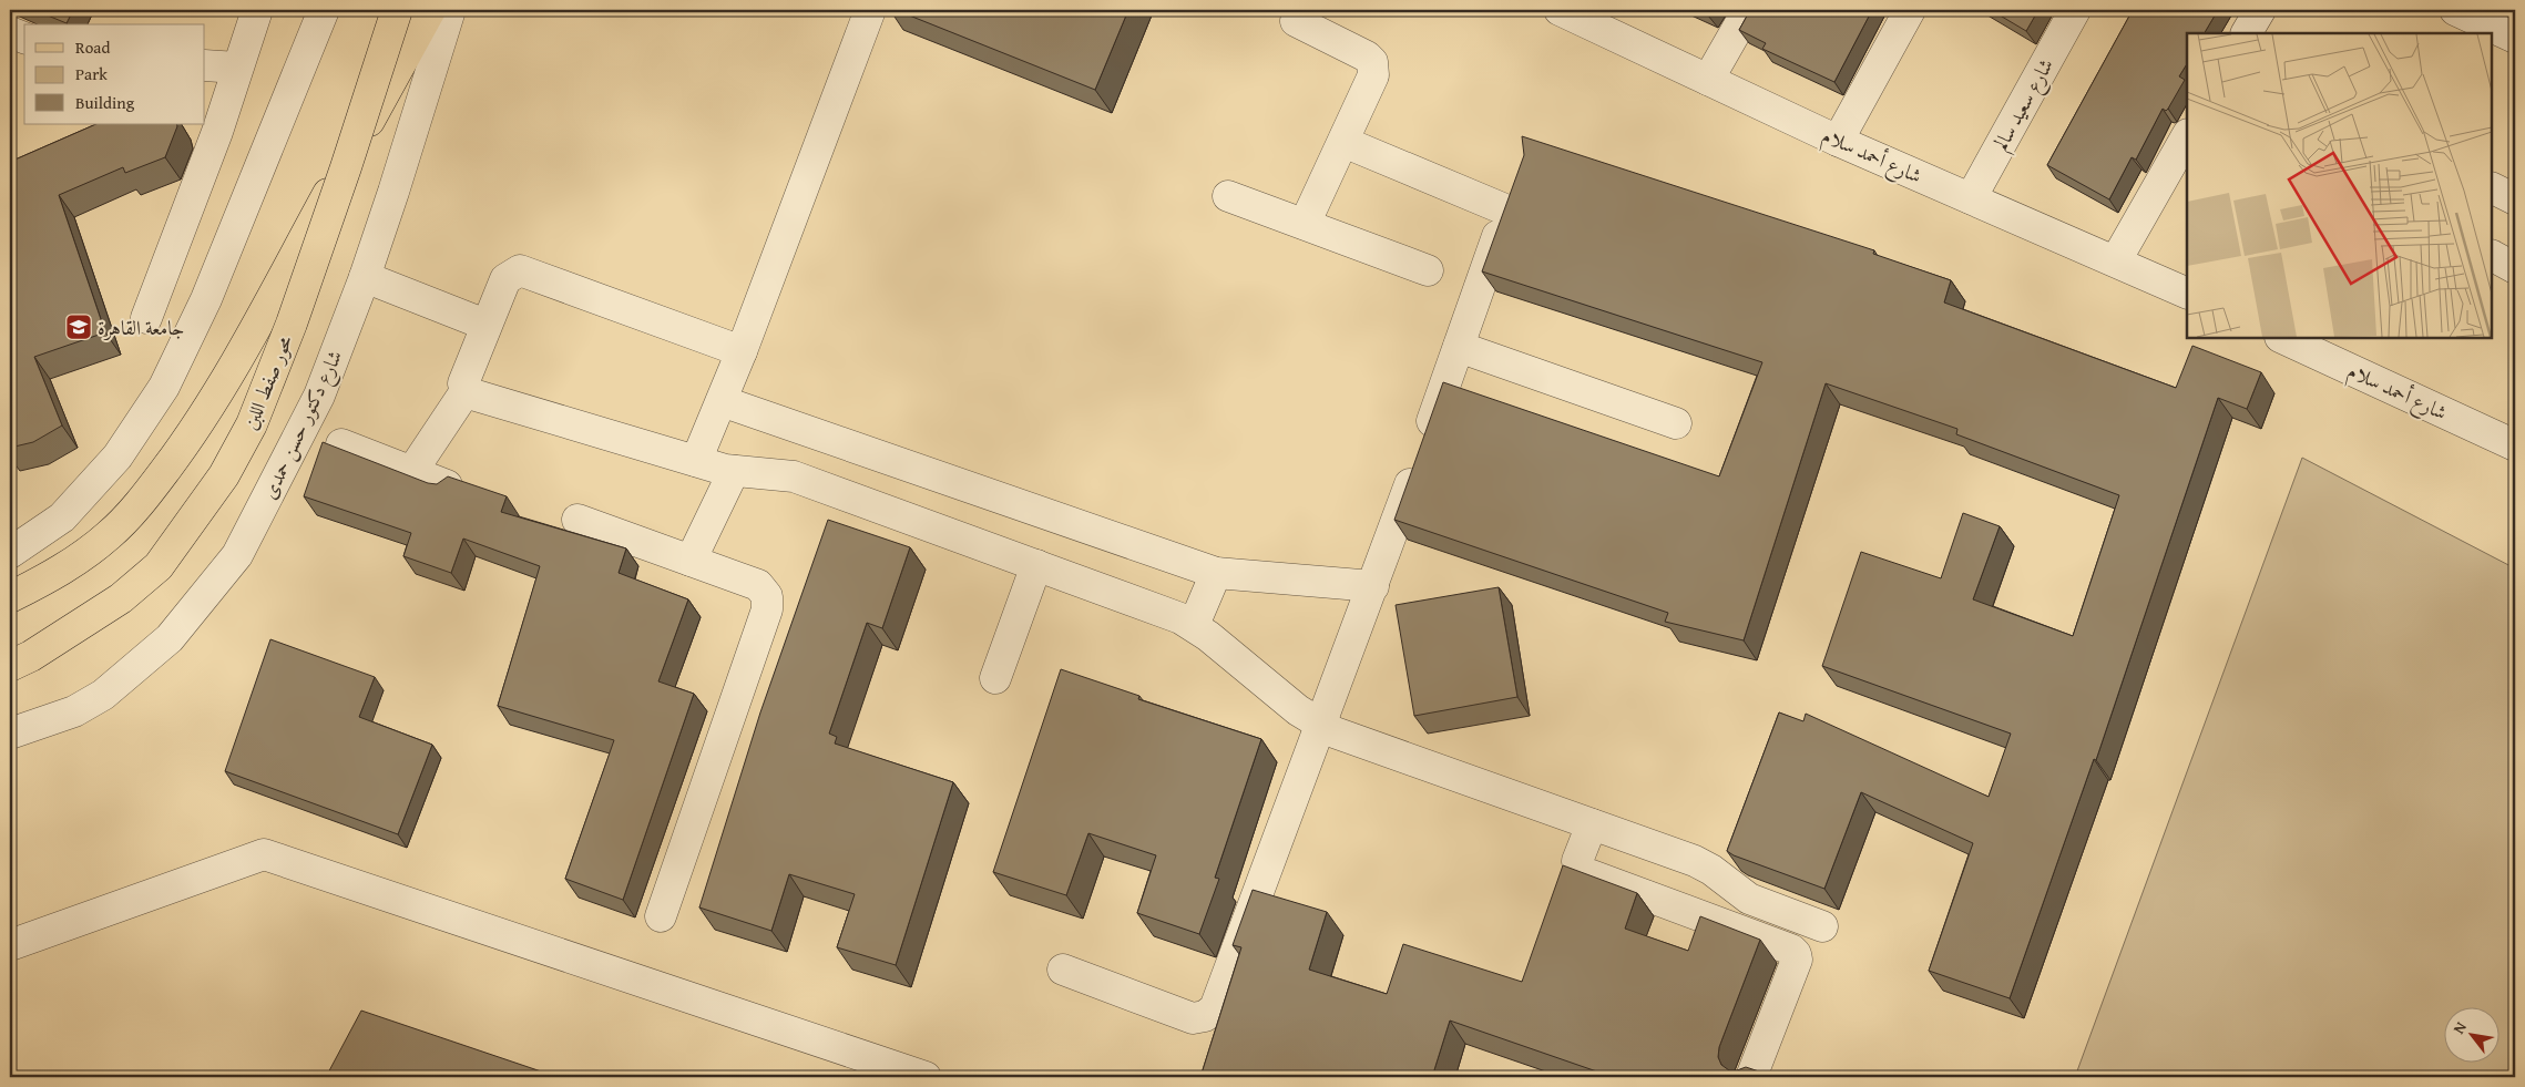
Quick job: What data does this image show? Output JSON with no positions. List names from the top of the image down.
{
  "streets": {
    "main road": ["محور صفط اللبن"],
    "street": ["شارع سعيد سالم", "شارع أحمد سلام", "شارع دكتور حسن حمدى"]
  },
  "crossings": [
    ["شارع سعيد سالم", "شارع أحمد سلام"]
  ],
  "places": {
    "school or university": ["جامعة القاهرة"]
  },
  "legend": ["Road", "Park", "Building"],
  "north": "top left"
}
